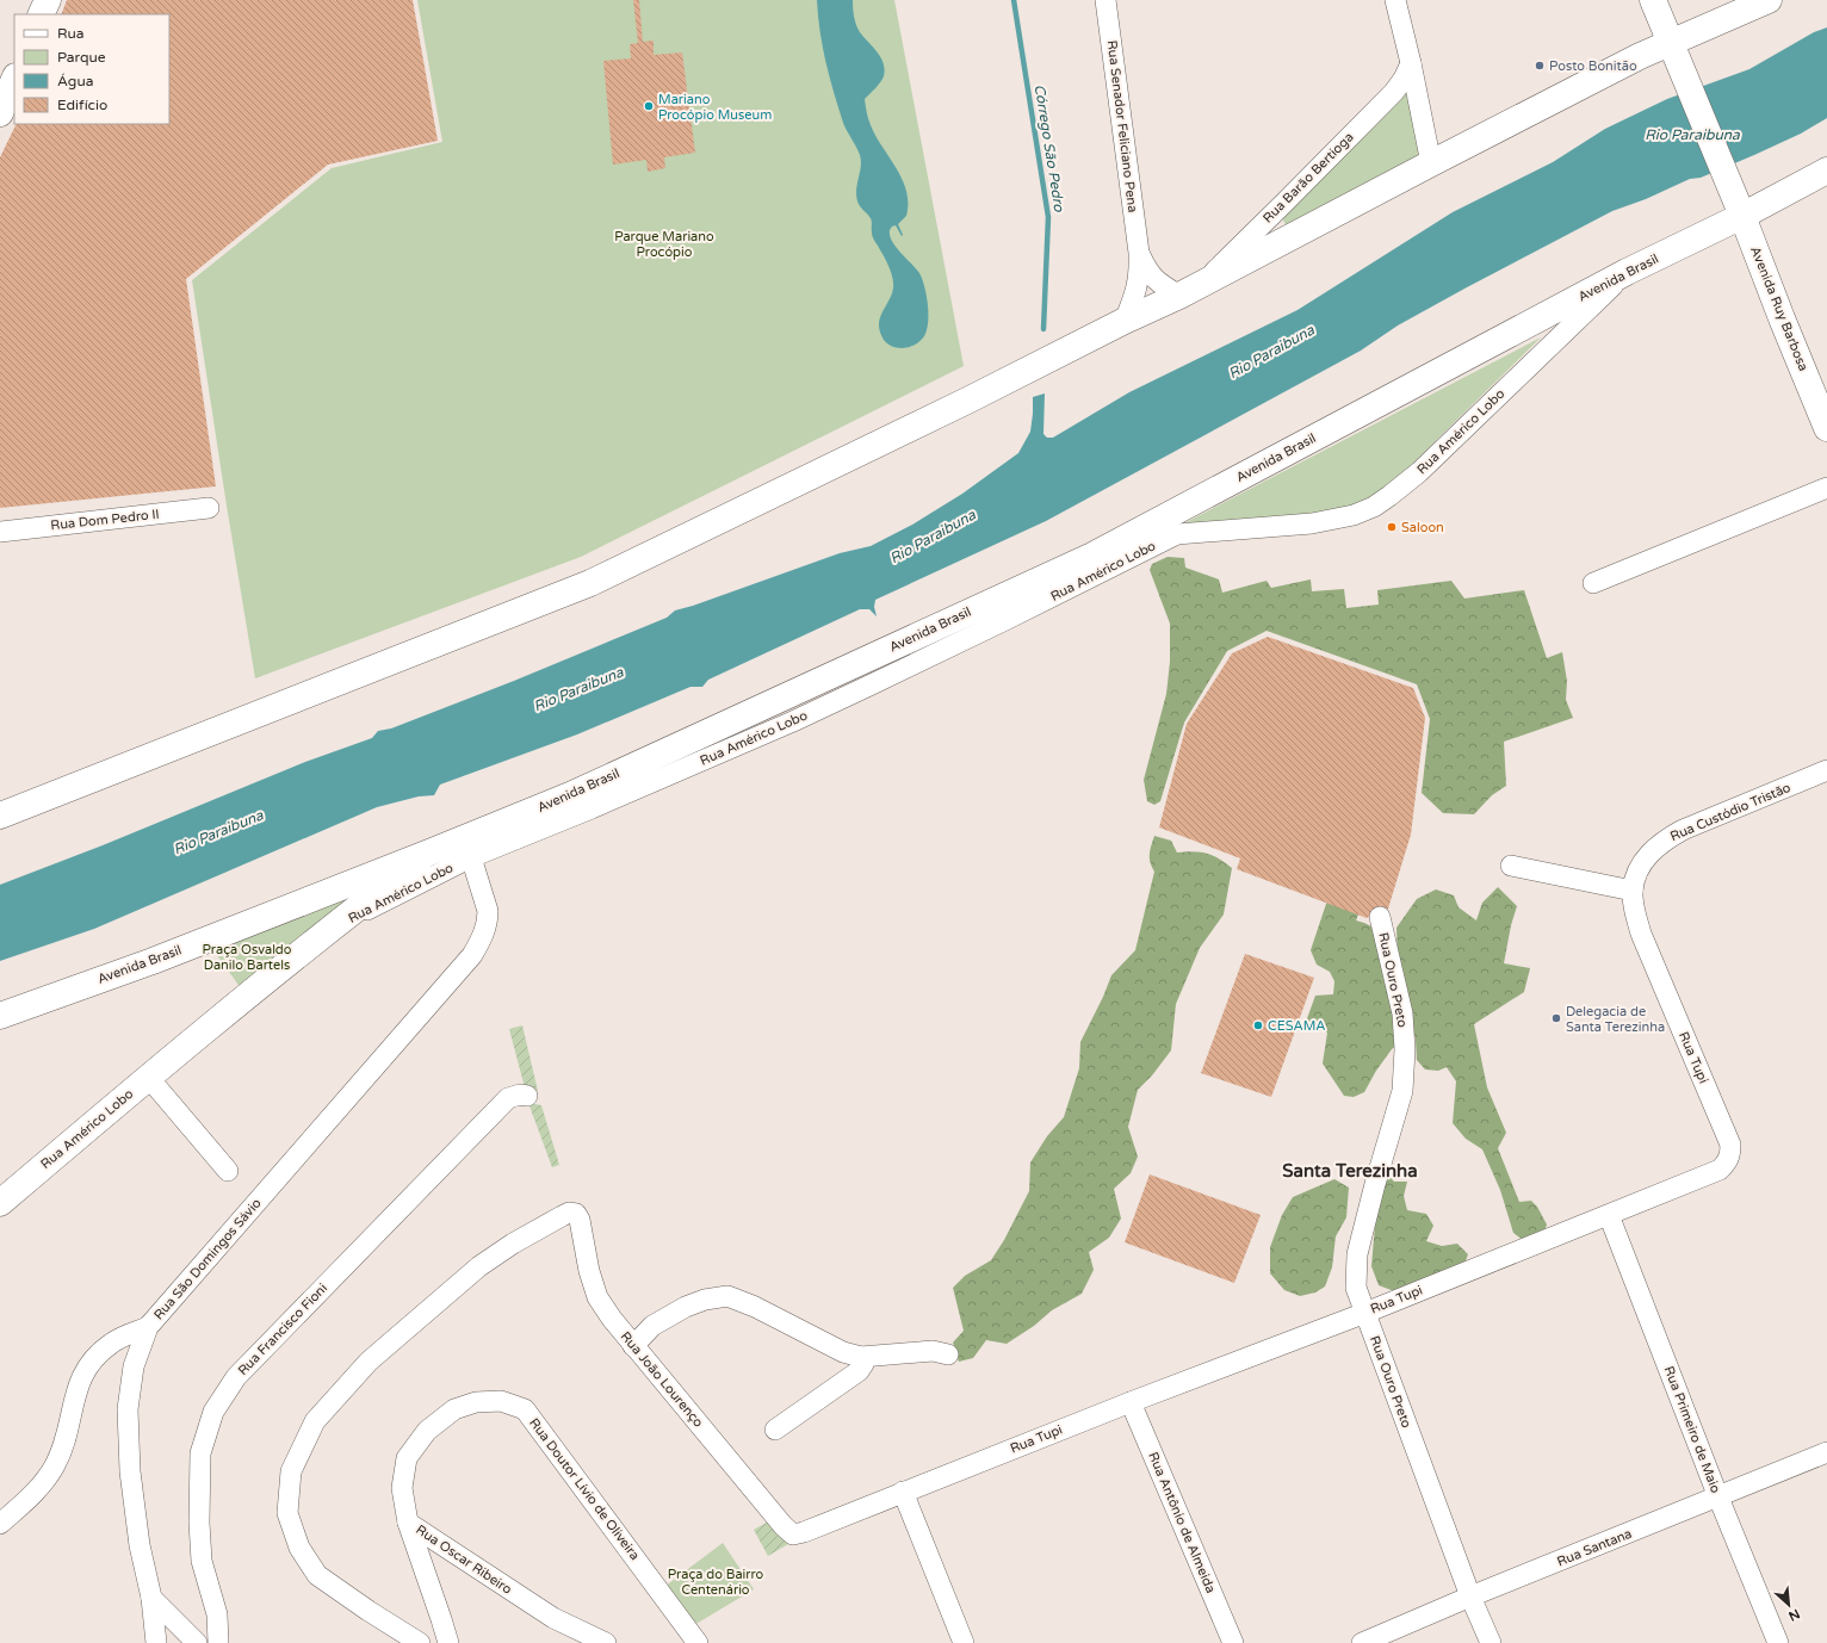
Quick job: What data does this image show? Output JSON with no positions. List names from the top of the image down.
{
  "streets": {
    "main road": ["Avenida Brasil", "Avenida Ruy Barbosa", "Rua Américo Lobo"],
    "street": [
      "Rua Senador Feliciano Pena",
      "Rua Barão Bertioga",
      "Rua Dom Pedro II",
      "Rua Custódio Tristão",
      "Rua Ouro Preto",
      "Rua Tupi",
      "Rua São Domingos Sávio",
      "Rua Francisco Fioni",
      "Rua João Lourenço",
      "Rua Primeiro de Maio",
      "Rua Doutor Lívio de Oliveira",
      "Rua Antônio de Almeida",
      "Rua Santana",
      "Rua Oscar Ribeiro"
    ]
  },
  "crossings": [
    ["Rua Senador Feliciano Pena", "Rua Barão Bertioga"],
    ["Avenida Brasil", "Avenida Ruy Barbosa"],
    ["Avenida Brasil", "Rua Américo Lobo"],
    ["Avenida Brasil", "Rua São Domingos Sávio"],
    ["Rua Américo Lobo", "Rua São Domingos Sávio"],
    ["Rua Custódio Tristão", "Rua Tupi"],
    ["Rua Ouro Preto", "Rua Tupi"],
    ["Rua Ouro Preto", "Rua Santana"],
    ["Rua Tupi", "Rua João Lourenço"],
    ["Rua Tupi", "Rua Primeiro de Maio"],
    ["Rua Tupi", "Rua Antônio de Almeida"],
    ["Rua Primeiro de Maio", "Rua Santana"],
    ["Rua Doutor Lívio de Oliveira", "Rua Oscar Ribeiro"]
  ],
  "districts": ["Santa Terezinha"],
  "water": ["Rio Paraibuna", "Córrego São Pedro"],
  "parks": ["Parque Mariano Procópio", "Praça Osvaldo Danilo Bartels", "Praça do Bairro Centenário"],
  "places": [
    "Posto Bonitão",
    "Mariano Procópio Museum",
    "Saloon",
    "Delegacia de Santa Terezinha",
    "CESAMA"
  ],
  "legend": [
    "Rua",
    "Parque",
    "Água",
    "Edifício"
  ],
  "north": "bottom right"
}
